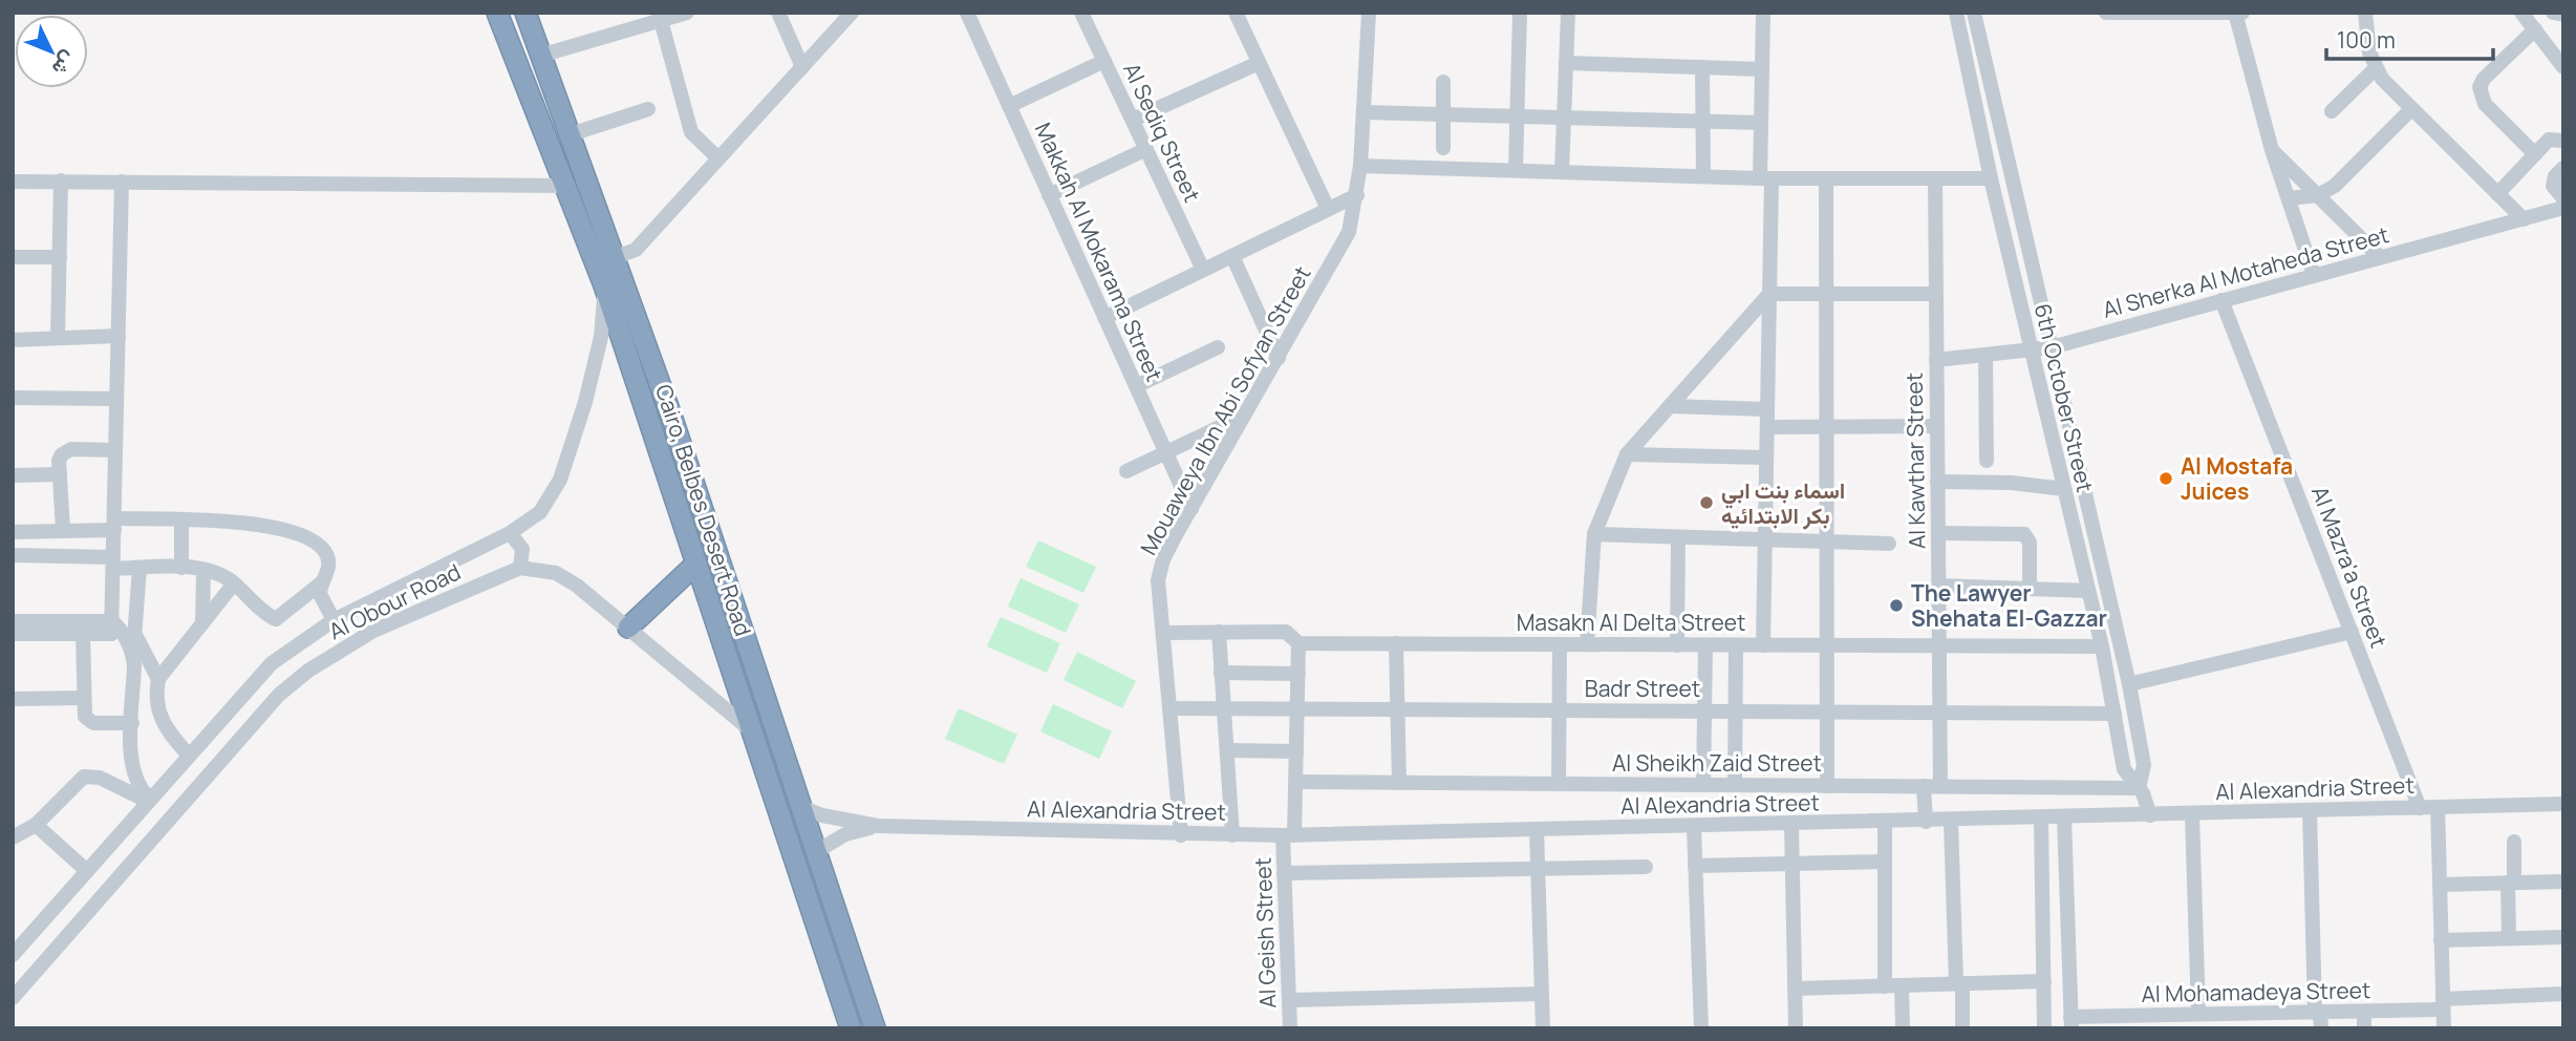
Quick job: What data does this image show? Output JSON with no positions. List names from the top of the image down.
{
  "streets": {
    "highway": ["Cairo, Belbes Desert Road"],
    "street": [
      "Al Sediq Street",
      "Makkah Al Mokarama Street",
      "Al Sherka Al Motaheda Street",
      "6th October Street",
      "Mouaweya Ibn Abi Sofyan Street",
      "Al Kawthar Street",
      "Al Mazra'a Street",
      "Al Obour Road",
      "Masakn Al Delta Street",
      "Badr Street",
      "Al Sheikh Zaid Street",
      "Al Alexandria Street",
      "Al Geish Street",
      "Al Mohamadeya Street"
    ]
  },
  "crossings": [
    ["Makkah Al Mokarama Street", "Mouaweya Ibn Abi Sofyan Street"],
    ["Al Sherka Al Motaheda Street", "6th October Street"],
    ["Al Sherka Al Motaheda Street", "Al Kawthar Street"],
    ["Al Sherka Al Motaheda Street", "Al Mazra'a Street"],
    ["6th October Street", "Masakn Al Delta Street"],
    ["6th October Street", "Badr Street"],
    ["6th October Street", "Al Sheikh Zaid Street"],
    ["6th October Street", "Al Alexandria Street"],
    ["Mouaweya Ibn Abi Sofyan Street", "Masakn Al Delta Street"],
    ["Mouaweya Ibn Abi Sofyan Street", "Badr Street"],
    ["Mouaweya Ibn Abi Sofyan Street", "Al Alexandria Street"],
    ["Al Kawthar Street", "Masakn Al Delta Street"],
    ["Al Kawthar Street", "Badr Street"],
    ["Al Kawthar Street", "Al Sheikh Zaid Street"],
    ["Cairo, Belbes Desert Road", "Al Obour Road"],
    ["Cairo, Belbes Desert Road", "Al Alexandria Street"],
    ["Al Mazra'a Street", "Al Alexandria Street"],
    ["Masakn Al Delta Street", "Al Geish Street"],
    ["Badr Street", "Al Geish Street"],
    ["Al Sheikh Zaid Street", "Al Geish Street"],
    ["Al Alexandria Street", "Al Geish Street"]
  ],
  "places": ["Al Mostafa Juices", "اسماء بنت ابي بكر الابتدائيه", "The Lawyer Shehata El-Gazzar"],
  "scale_bar": "100 m",
  "north": "bottom right"
}
